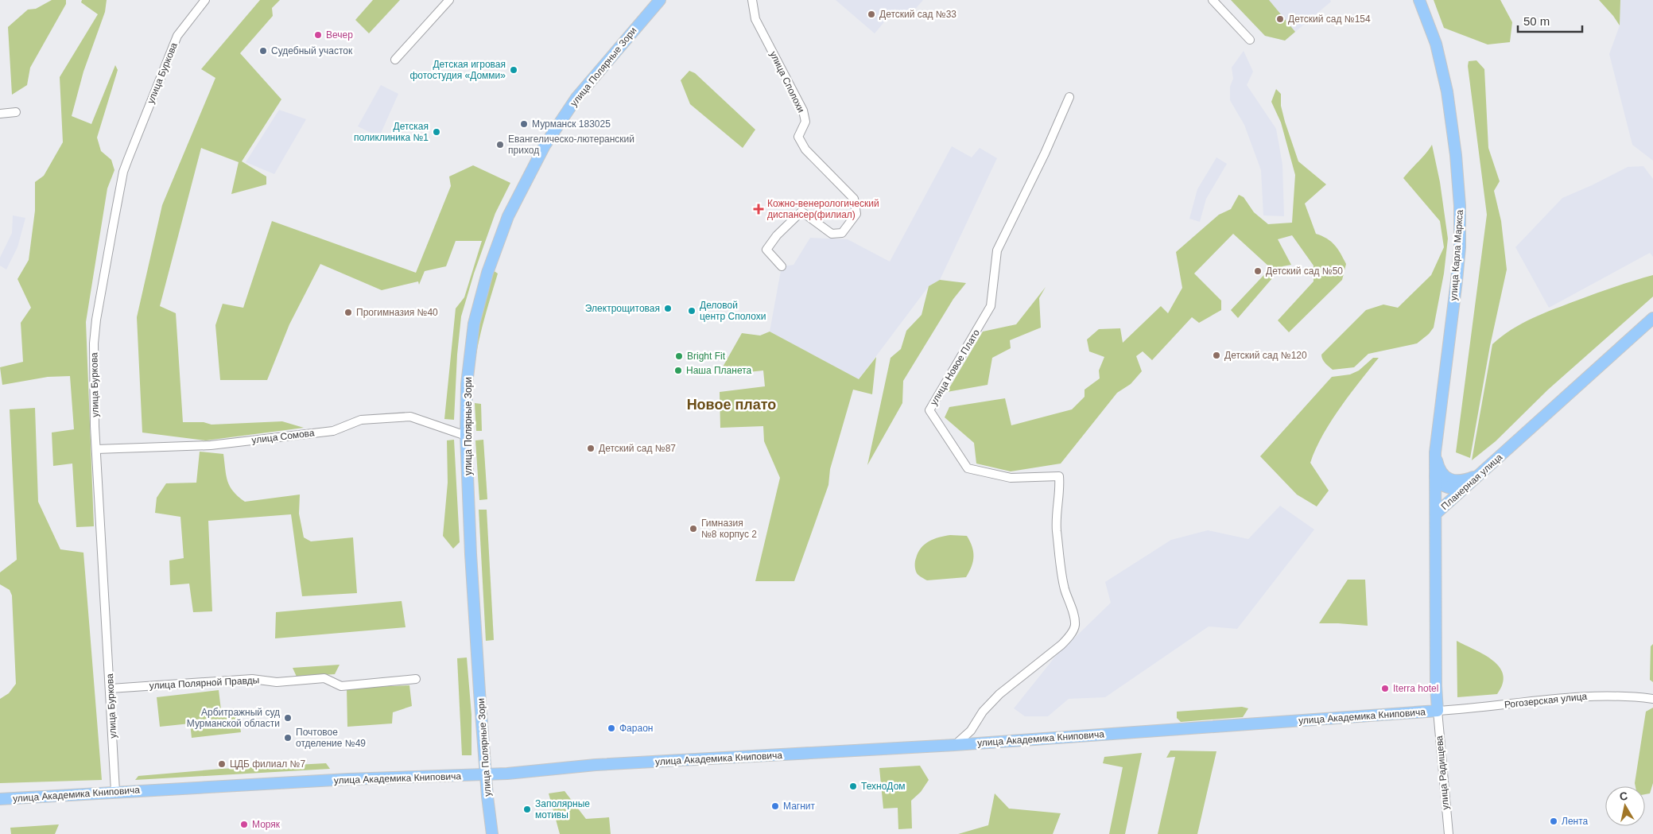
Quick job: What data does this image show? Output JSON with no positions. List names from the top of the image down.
{
  "streets": {
    "main road": [
      "улица Полярные Зори",
      "улица Карла Маркса",
      "Планерная улица",
      "улица Академика Книповича"
    ],
    "street": [
      "улица Буркова",
      "улица Сполохи",
      "улица Новое Плато",
      "улица Сомова",
      "улица Полярной Правды",
      "Рогозерская улица",
      "улица Радищева"
    ]
  },
  "crossings": [
    ["улица Полярные Зори", "улица Сомова"],
    ["улица Полярные Зори", "улица Академика Книповича"],
    ["улица Буркова", "улица Сомова"],
    ["улица Буркова", "улица Полярной Правды"],
    ["улица Буркова", "улица Академика Книповича"],
    ["улица Карла Маркса", "Планерная улица"],
    ["улица Новое Плато", "улица Академика Книповича"],
    ["Планерная улица", "Рогозерская улица"],
    ["Планерная улица", "улица Академика Книповича"],
    ["Планерная улица", "улица Радищева"],
    ["Рогозерская улица", "улица Академика Книповича"],
    ["Рогозерская улица", "улица Радищева"],
    ["улица Академика Книповича", "улица Радищева"]
  ],
  "districts": ["Новое плато"],
  "places": {
    "other": [
      "Детский сад №33",
      "Детский сад №154",
      "Вечер",
      "Судебный участок",
      "Детская игровая фотостудия «Домми»",
      "Мурманск 183025",
      "Детская поликлиника №1",
      "Евангелическо-лютеранский приход",
      "Детский сад №50",
      "Электрощитовая",
      "Деловой центр Сполохи",
      "Прогимназия №40",
      "Детский сад №120",
      "Bright Fit",
      "Наша Планета",
      "Детский сад №87",
      "Гимназия №8 корпус 2",
      "Iterra hotel",
      "Арбитражный суд Мурманской области",
      "Фараон",
      "Почтовое отделение №49",
      "ЦДБ филиал №7",
      "ТехноДом",
      "Магнит",
      "Заполярные мотивы",
      "Лента",
      "Моряк"
    ],
    "health": ["Кожно-венерологический диспансер(филиал)"]
  },
  "scale_bar": "50 m",
  "north": "top"
}
